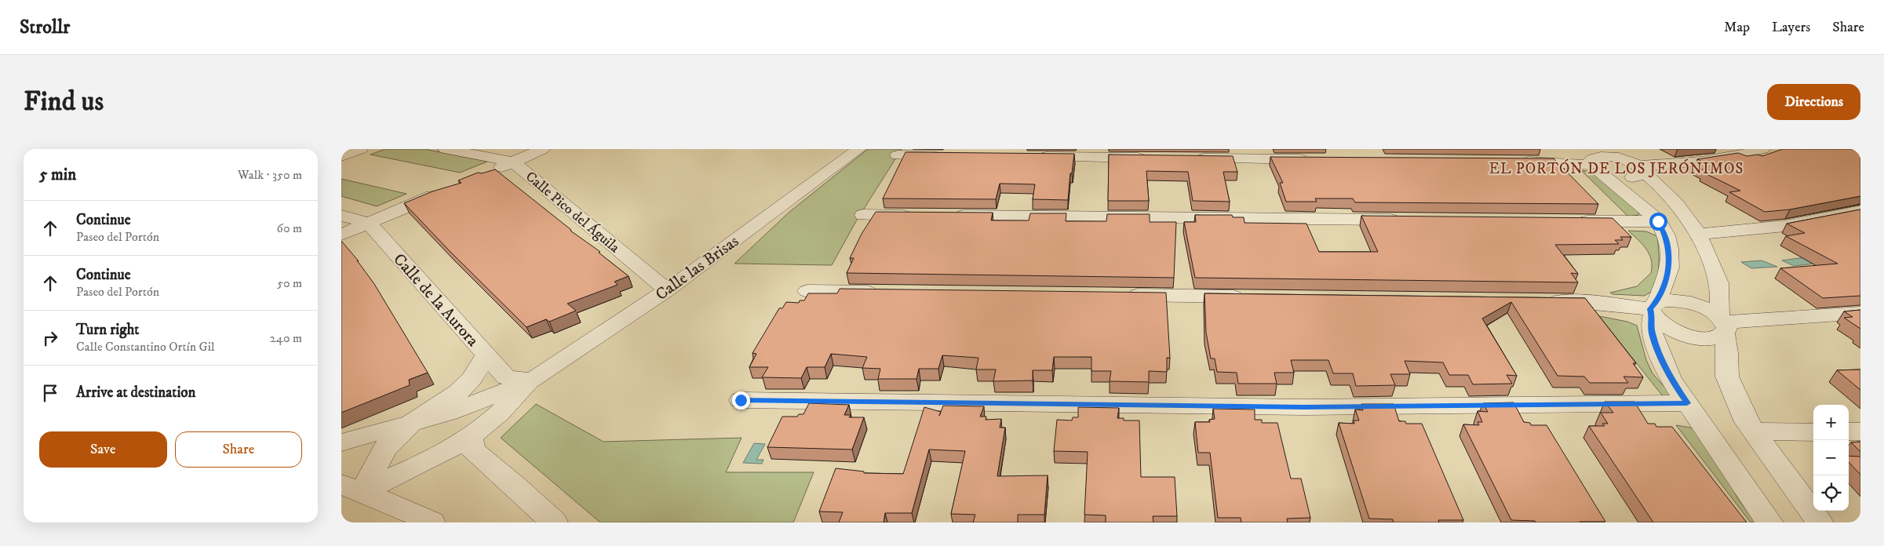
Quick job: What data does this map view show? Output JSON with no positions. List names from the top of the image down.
{
  "streets": {
    "street": ["Calle Pico del Águila", "Calle las Brisas", "Calle de la Aurora"]
  },
  "crossings": [
    ["Calle Pico del Águila", "Calle las Brisas"],
    ["Calle las Brisas", "Calle de la Aurora"]
  ],
  "districts": ["EL PORTÓN DE LOS JERÓNIMOS"],
  "page": {
    "header": "Strollr",
    "nav": ["Map", "Layers", "Share"],
    "buttons": [
      "Directions",
      ["Save", "Share"]
    ],
    "title": "Find us",
    "heading": ["5 min", "Walk · 350 m"],
    "list": [
      ["Continue", "Paseo del Portón", "60 m"],
      ["Continue", "Paseo del Portón", "50 m"],
      ["Turn right", "Calle Constantino Ortín Gil", "240 m"],
      "Arrive at destination"
    ],
    "map_buttons": ["+", "−"]
  }
}
